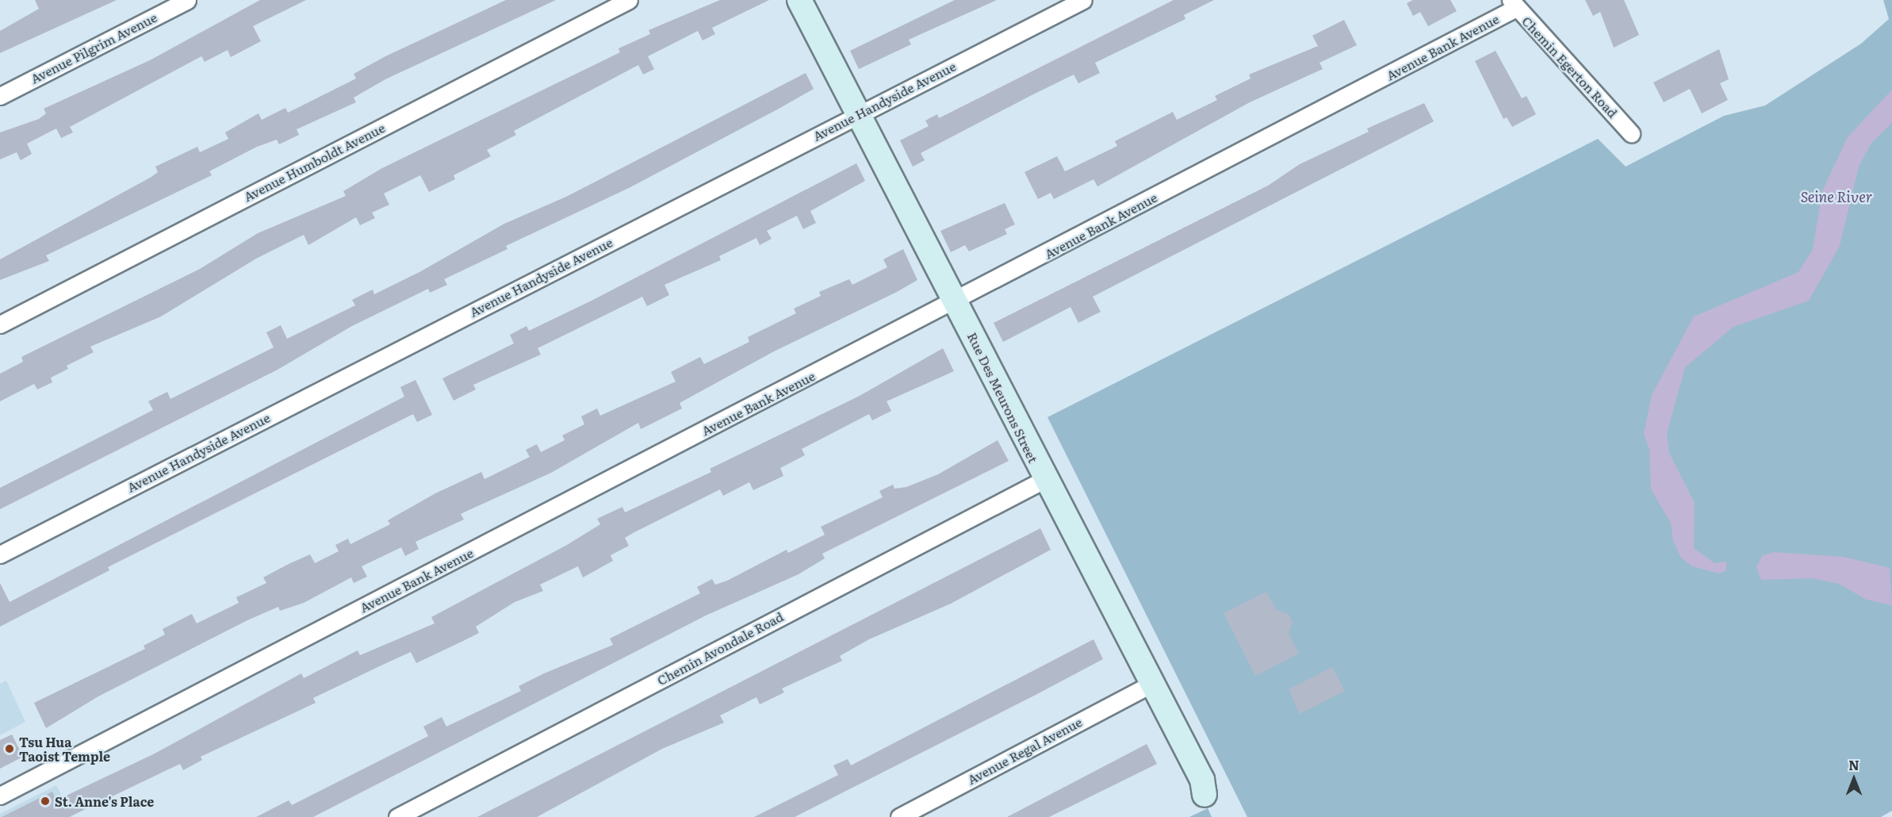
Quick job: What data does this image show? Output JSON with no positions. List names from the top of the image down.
{
  "streets": {
    "street": [
      "Avenue Bank Avenue",
      "Avenue Pilgrim Avenue",
      "Chemin Egerton Road",
      "Avenue Handyside Avenue",
      "Avenue Humboldt Avenue",
      "Rue Des Meurons Street",
      "Chemin Avondale Road",
      "Avenue Regal Avenue"
    ]
  },
  "crossings": [
    ["Avenue Bank Avenue", "Chemin Egerton Road"],
    ["Avenue Bank Avenue", "Rue Des Meurons Street"],
    ["Avenue Handyside Avenue", "Rue Des Meurons Street"],
    ["Rue Des Meurons Street", "Chemin Avondale Road"],
    ["Rue Des Meurons Street", "Avenue Regal Avenue"]
  ],
  "water": ["Seine River"],
  "places": ["Tsu Hua Taoist Temple", "St. Anne's Place"],
  "north": "top"
}
